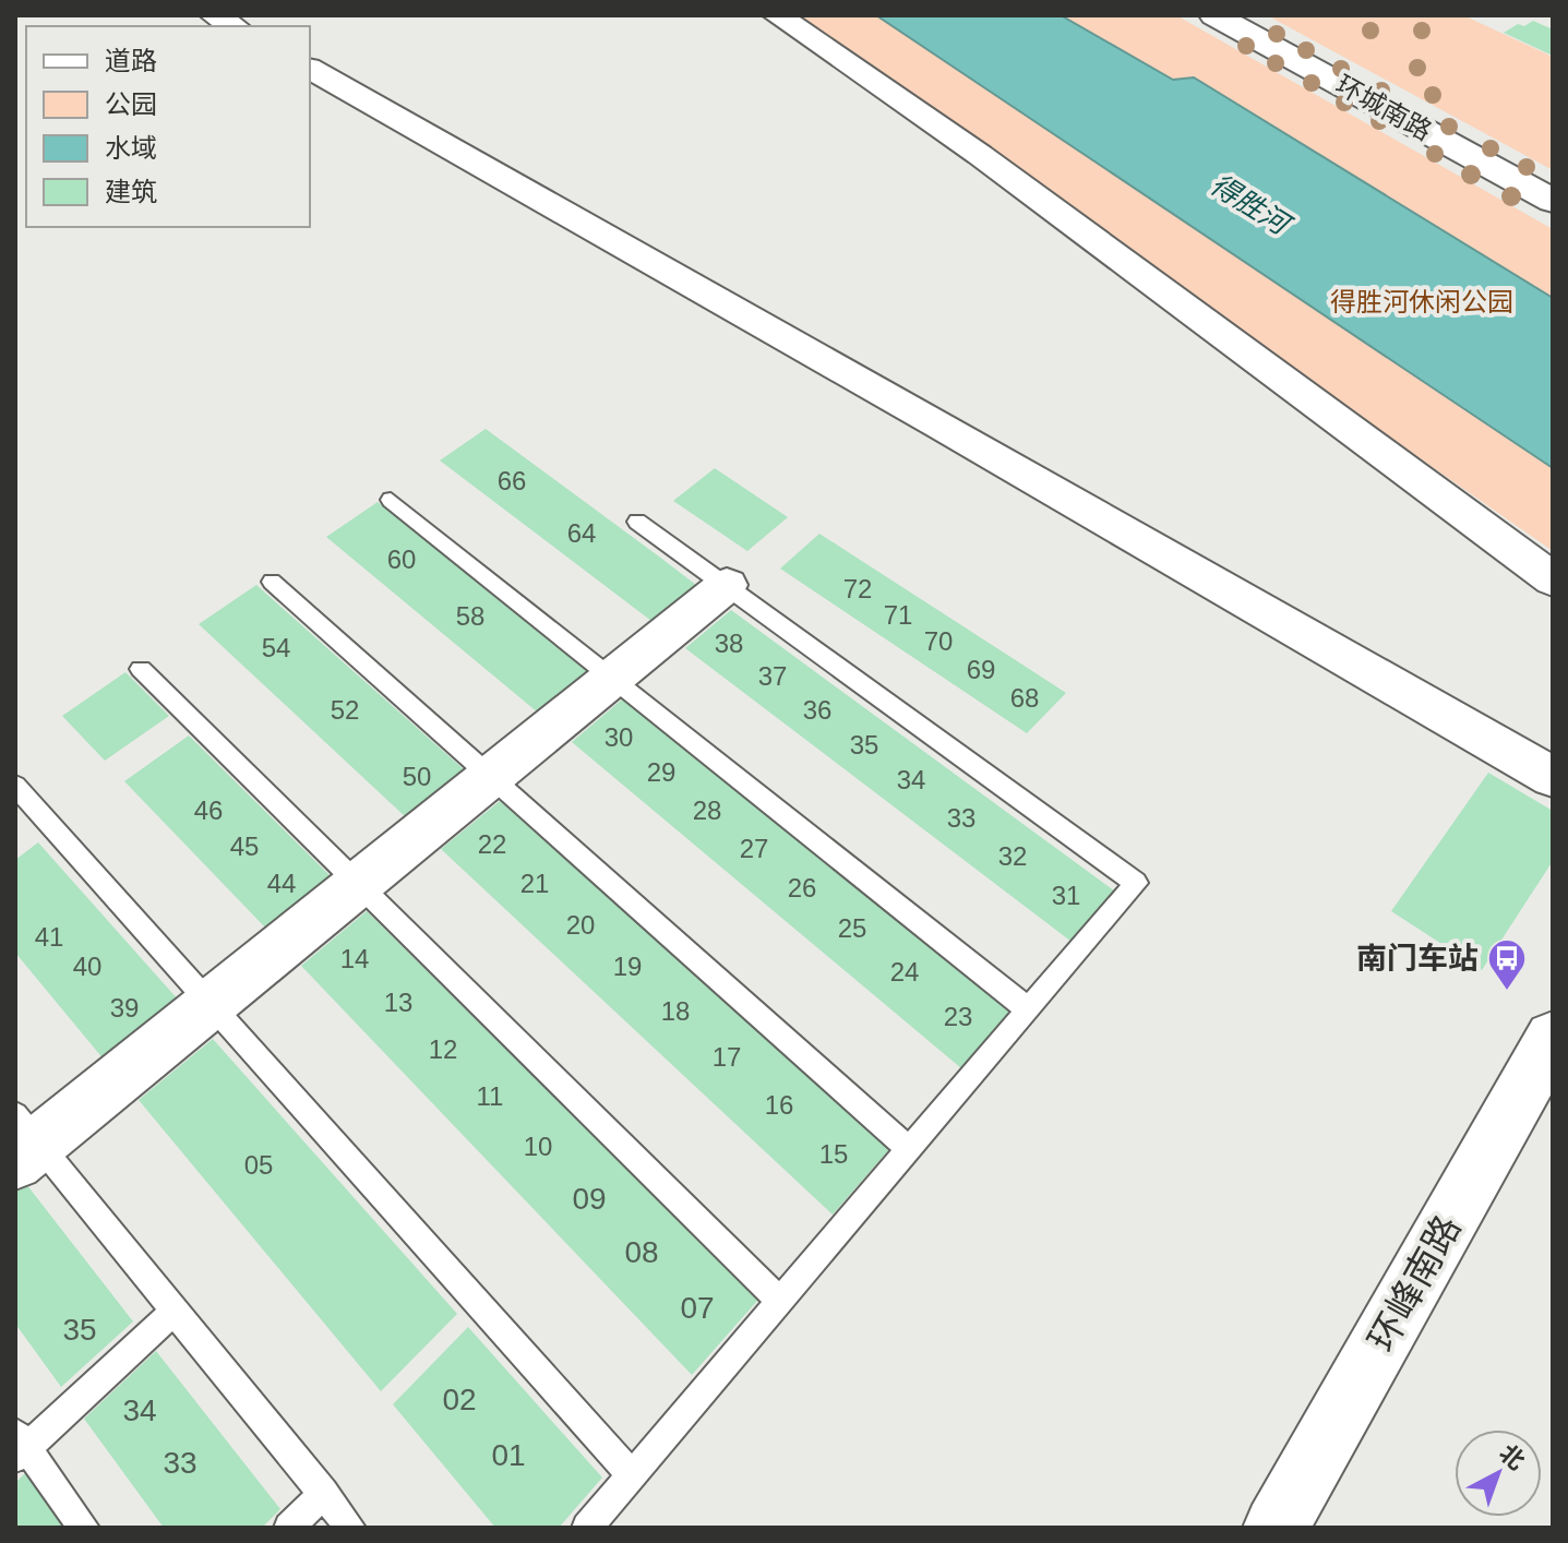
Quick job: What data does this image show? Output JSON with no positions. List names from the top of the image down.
{
  "streets": {
    "main road": ["环城南路", "环峰南路"]
  },
  "water": ["得胜河"],
  "parks": ["得胜河休闲公园"],
  "places": {
    "bus stop": ["南门车站"]
  },
  "house_numbers": [
    "66",
    "64",
    "60",
    "72",
    "71",
    "58",
    "70",
    "38",
    "54",
    "69",
    "37",
    "68",
    "52",
    "36",
    "30",
    "35",
    "29",
    "50",
    "34",
    "46",
    "28",
    "33",
    "22",
    "45",
    "27",
    "32",
    "44",
    "21",
    "26",
    "31",
    "20",
    "25",
    "41",
    "14",
    "40",
    "19",
    "24",
    "13",
    "39",
    "18",
    "23",
    "12",
    "17",
    "11",
    "16",
    "10",
    "15",
    "05",
    "09",
    "08",
    "07",
    "35",
    "02",
    "34",
    "01",
    "33"
  ],
  "legend": [
    "道路",
    "公园",
    "水域",
    "建筑"
  ],
  "north": "top right"
}
